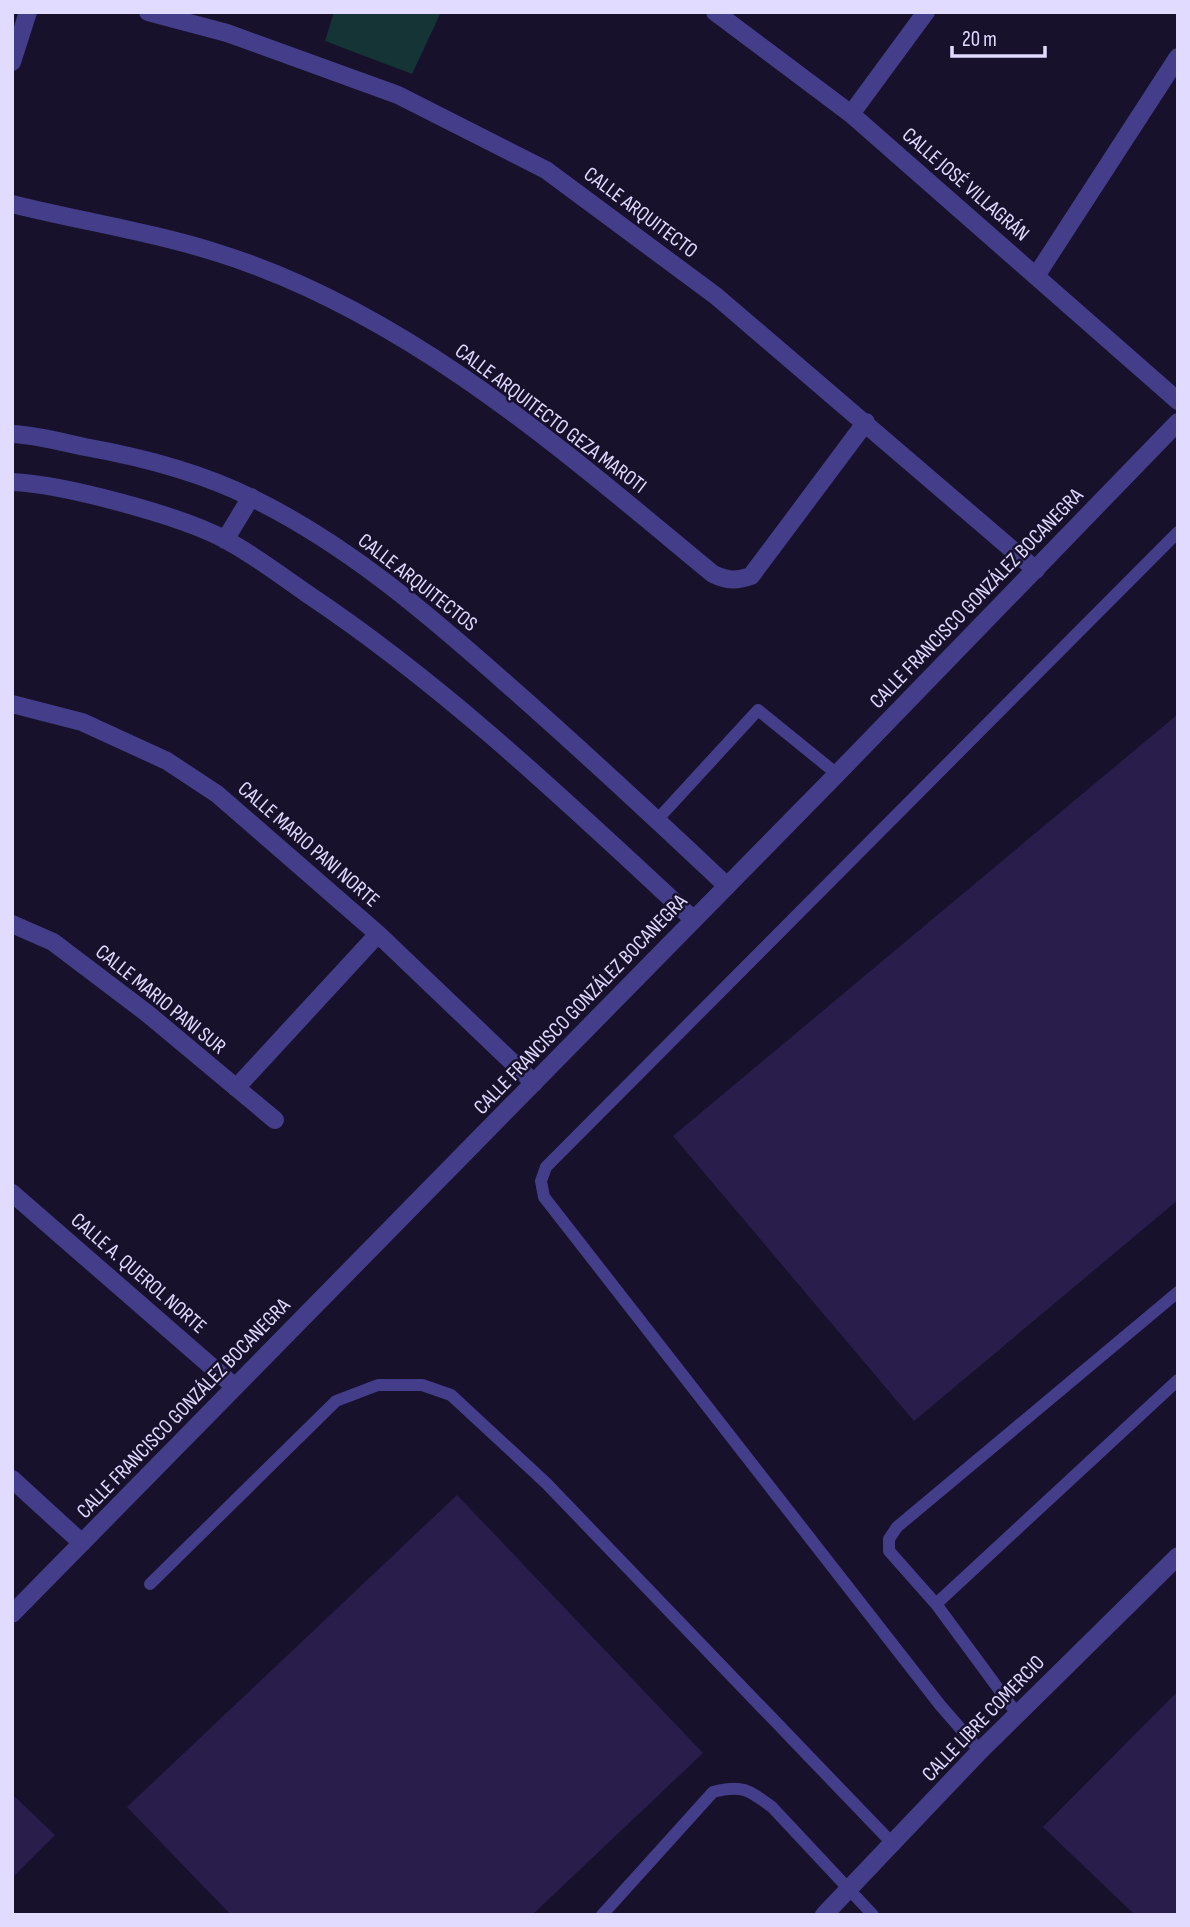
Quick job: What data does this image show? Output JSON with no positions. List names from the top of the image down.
{
  "streets": {
    "street": [
      "CALLE JOSÉ VILLAGRÁN",
      "CALLE ARQUITECTO",
      "CALLE ARQUITECTO GEZA MAROTI",
      "CALLE ARQUITECTOS",
      "CALLE FRANCISCO GONZÁLEZ BOCANEGRA",
      "CALLE MARIO PANI NORTE",
      "CALLE MARIO PANI SUR",
      "CALLE A. QUEROL NORTE",
      "CALLE LIBRE COMERCIO"
    ]
  },
  "crossings": [
    ["CALLE ARQUITECTO", "CALLE ARQUITECTO GEZA MAROTI"],
    ["CALLE ARQUITECTO", "CALLE FRANCISCO GONZÁLEZ BOCANEGRA"],
    ["CALLE ARQUITECTOS", "CALLE FRANCISCO GONZÁLEZ BOCANEGRA"],
    ["CALLE FRANCISCO GONZÁLEZ BOCANEGRA", "CALLE MARIO PANI NORTE"],
    ["CALLE FRANCISCO GONZÁLEZ BOCANEGRA", "CALLE A. QUEROL NORTE"]
  ],
  "scale_bar": "20 m"
}
